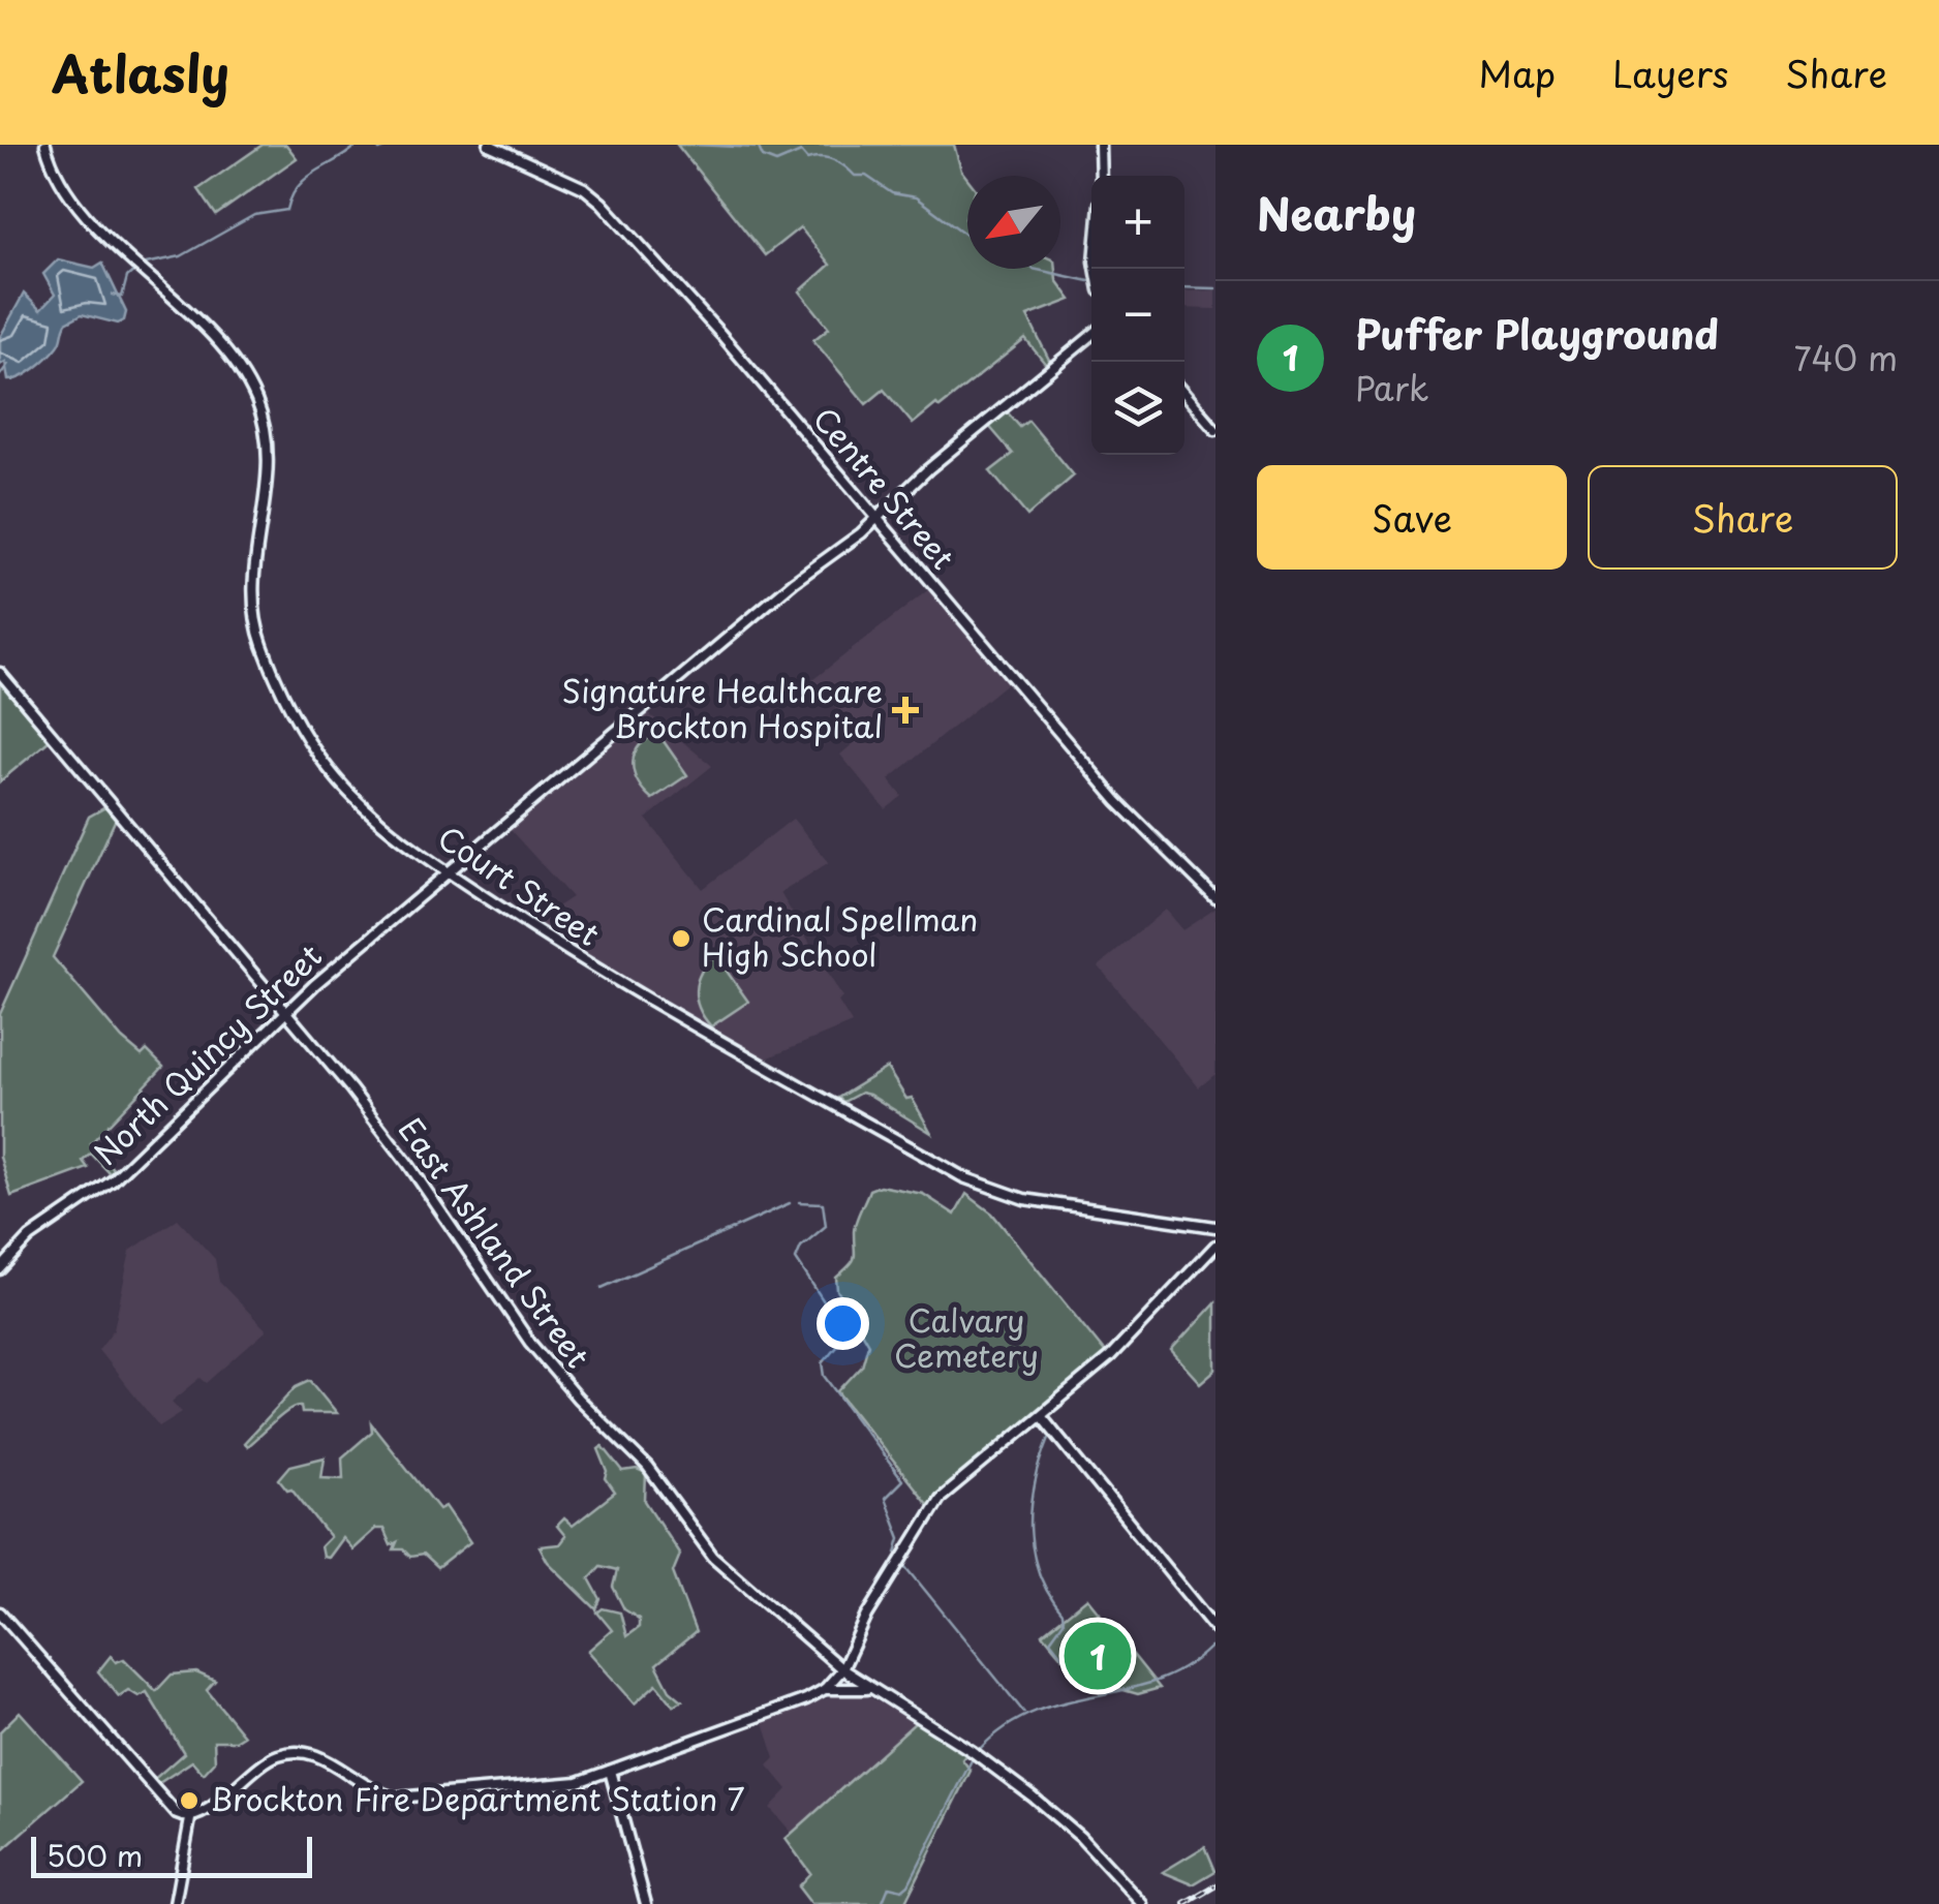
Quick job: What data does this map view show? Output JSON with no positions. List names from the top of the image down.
{
  "streets": {
    "main road": [
      "Centre Street",
      "Court Street",
      "North Quincy Street",
      "East Ashland Street"
    ]
  },
  "crossings": [
    ["Centre Street", "North Quincy Street"],
    ["Court Street", "North Quincy Street"],
    ["North Quincy Street", "East Ashland Street"]
  ],
  "parks": ["Calvary Cemetery"],
  "places": {
    "health": ["Signature Healthcare Brockton Hospital"],
    "other": ["Cardinal Spellman High School", "Brockton Fire Department Station 7"]
  },
  "scale_bar": "500 m",
  "north": "bottom left",
  "page": {
    "header": "Atlasly",
    "nav": ["Map", "Layers", "Share"],
    "heading": "Nearby",
    "map_buttons": ["+", "−"],
    "list": [
      {
        "mark": "1",
        "name": "Puffer Playground",
        "note": "Park",
        "value": "740 m"
      }
    ],
    "buttons": ["Save", "Share"],
    "pins": "1",
    "scale": "500 m"
  }
}
